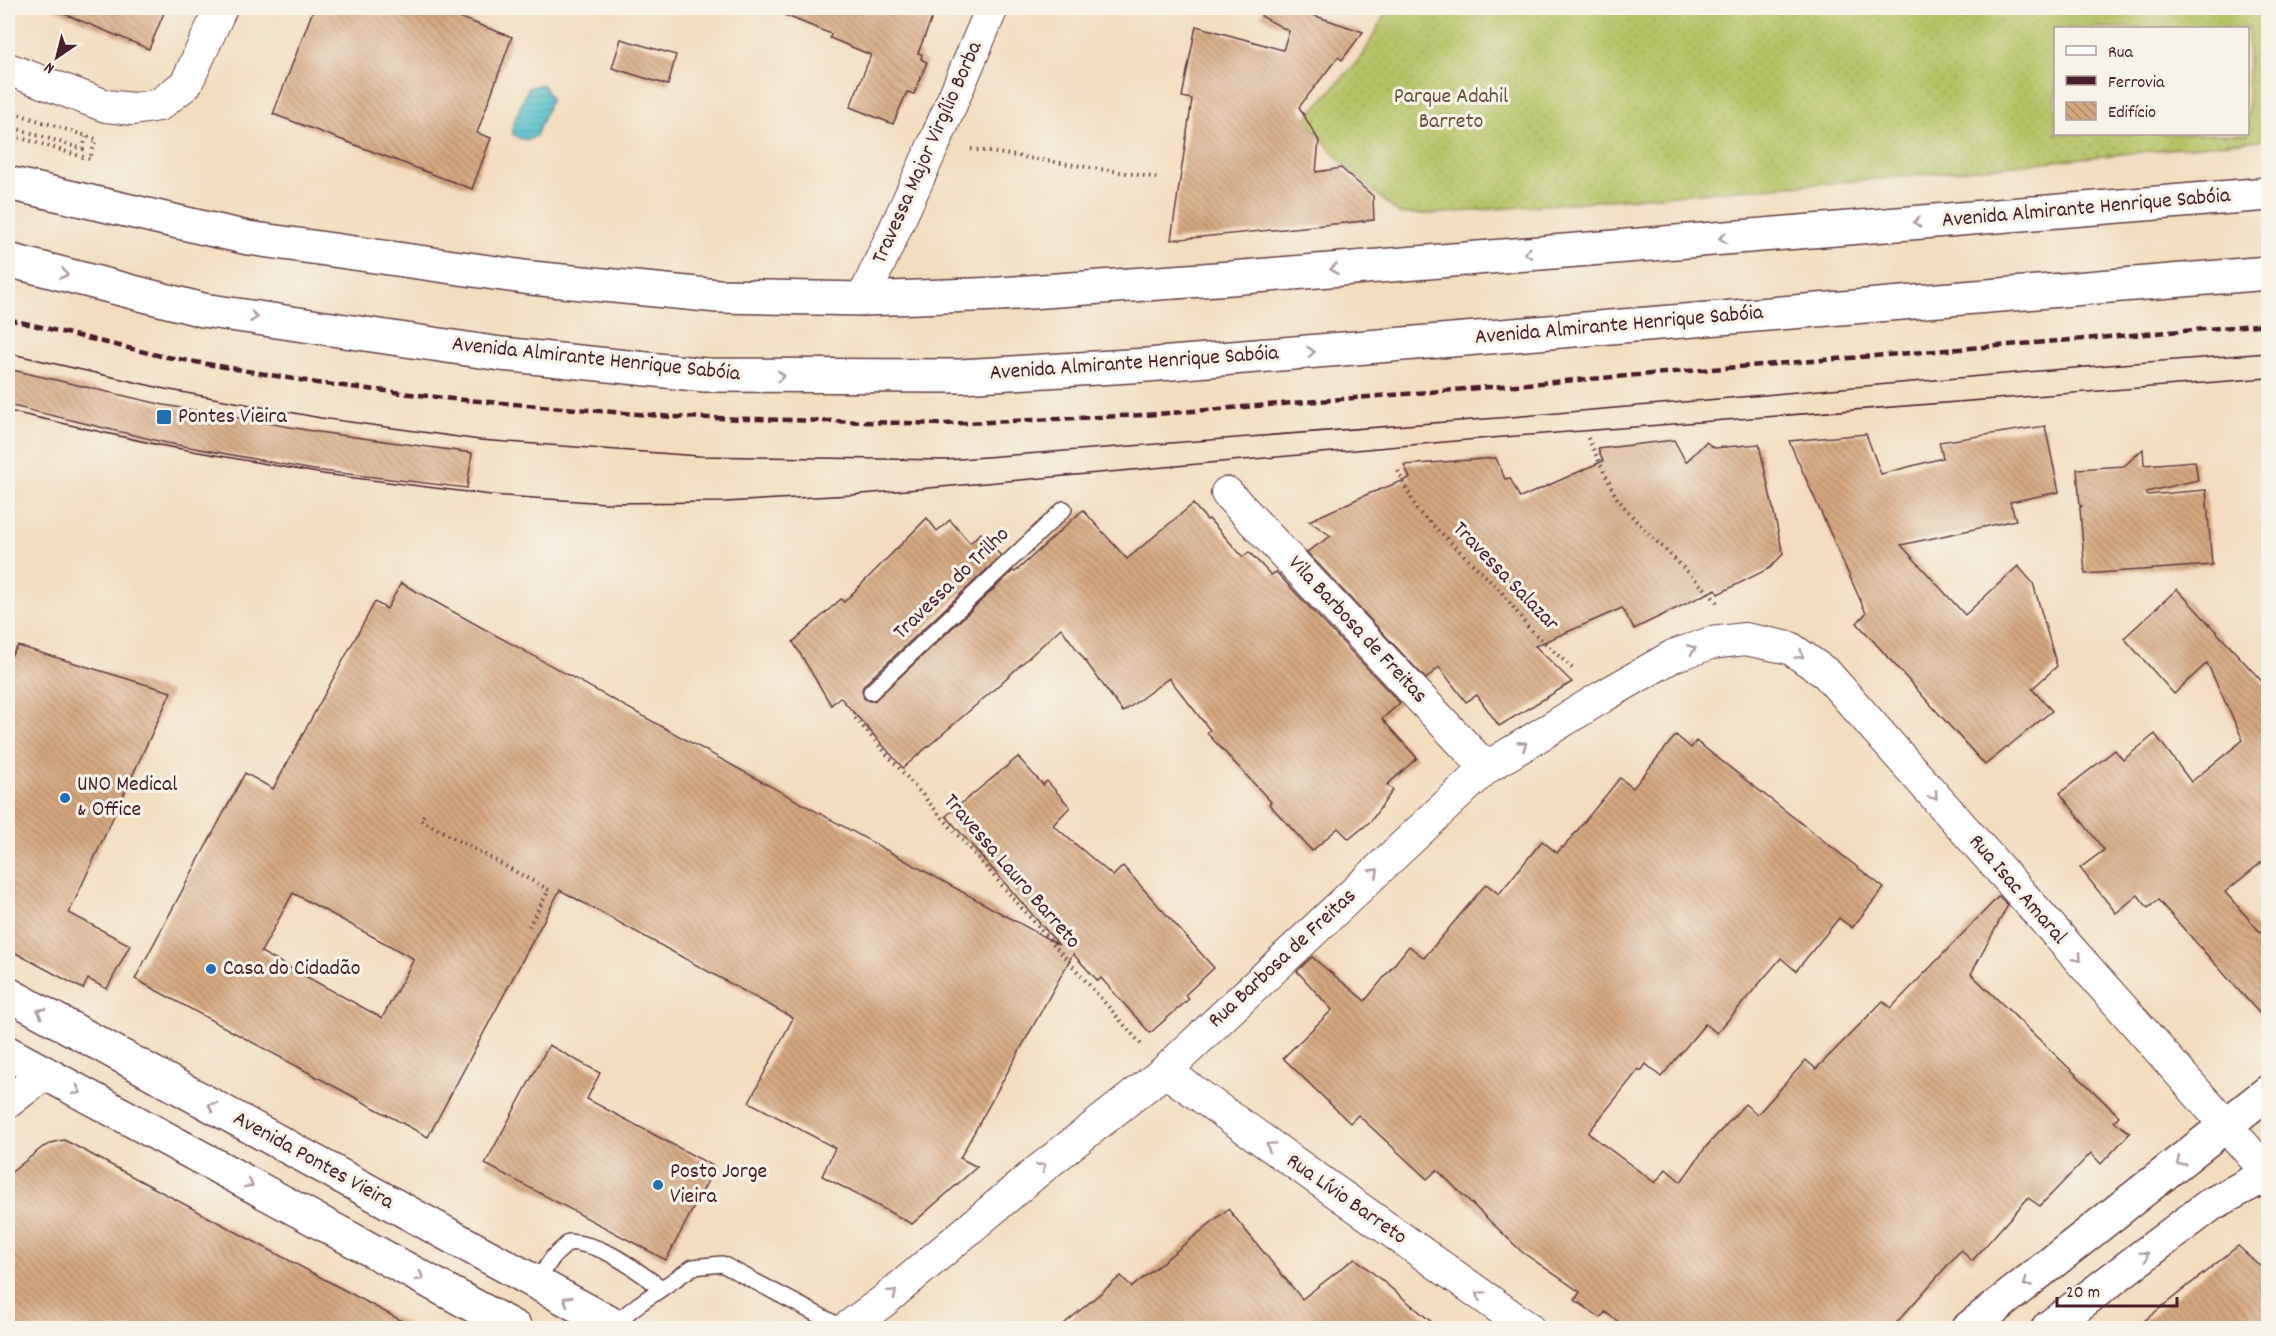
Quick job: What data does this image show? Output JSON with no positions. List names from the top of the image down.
{
  "streets": {
    "main road": ["Avenida Almirante Henrique Sabóia", "Avenida Pontes Vieira"],
    "street": [
      "Travessa Major Virgílio Borba",
      "Vila Barbosa de Freitas",
      "Rua Isac Amaral",
      "Rua Barbosa de Freitas",
      "Rua Lívio Barreto"
    ],
    "lane": ["Travessa do Trilho"],
    "path": ["Travessa Salazar", "Travessa Lauro Barreto"]
  },
  "crossings": [
    ["Travessa Major Virgílio Borba", "Avenida Almirante Henrique Sabóia"],
    ["Travessa Salazar", "Rua Barbosa de Freitas"],
    ["Travessa do Trilho", "Travessa Lauro Barreto"],
    ["Vila Barbosa de Freitas", "Rua Barbosa de Freitas"],
    ["Travessa Lauro Barreto", "Rua Barbosa de Freitas"],
    ["Travessa Lauro Barreto", "Rua Lívio Barreto"],
    ["Rua Isac Amaral", "Rua Barbosa de Freitas"],
    ["Rua Barbosa de Freitas", "Rua Lívio Barreto"]
  ],
  "one_way": ["Rua Isac Amaral", "Rua Barbosa de Freitas", "Rua Lívio Barreto"],
  "parks": ["Parque Adahil Barreto"],
  "places": {
    "transit": ["Pontes Vieira"],
    "other": ["UNO Medical & Office", "Casa do Cidadão", "Posto Jorge Vieira"]
  },
  "legend": ["Rua", "Ferrovia", "Edifício"],
  "scale_bar": "20 m",
  "north": "bottom left"
}
